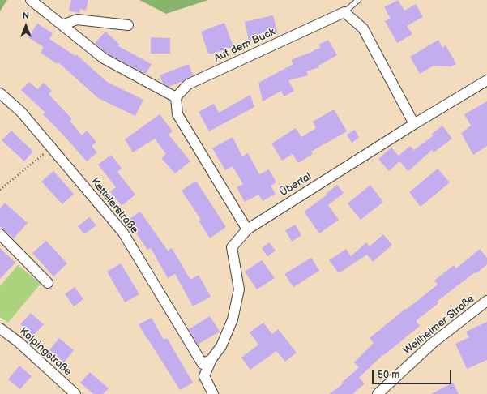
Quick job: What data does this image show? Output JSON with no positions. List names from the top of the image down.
{
  "streets": {
    "street": [
      "Auf dem Buck",
      "Übertal",
      "Kettelerstraße",
      "Weilheimer Straße",
      "Kolpingstraße"
    ]
  },
  "crossings": [
    ["Übertal", "Kettelerstraße"]
  ],
  "scale_bar": "50 m",
  "north": "top"
}
